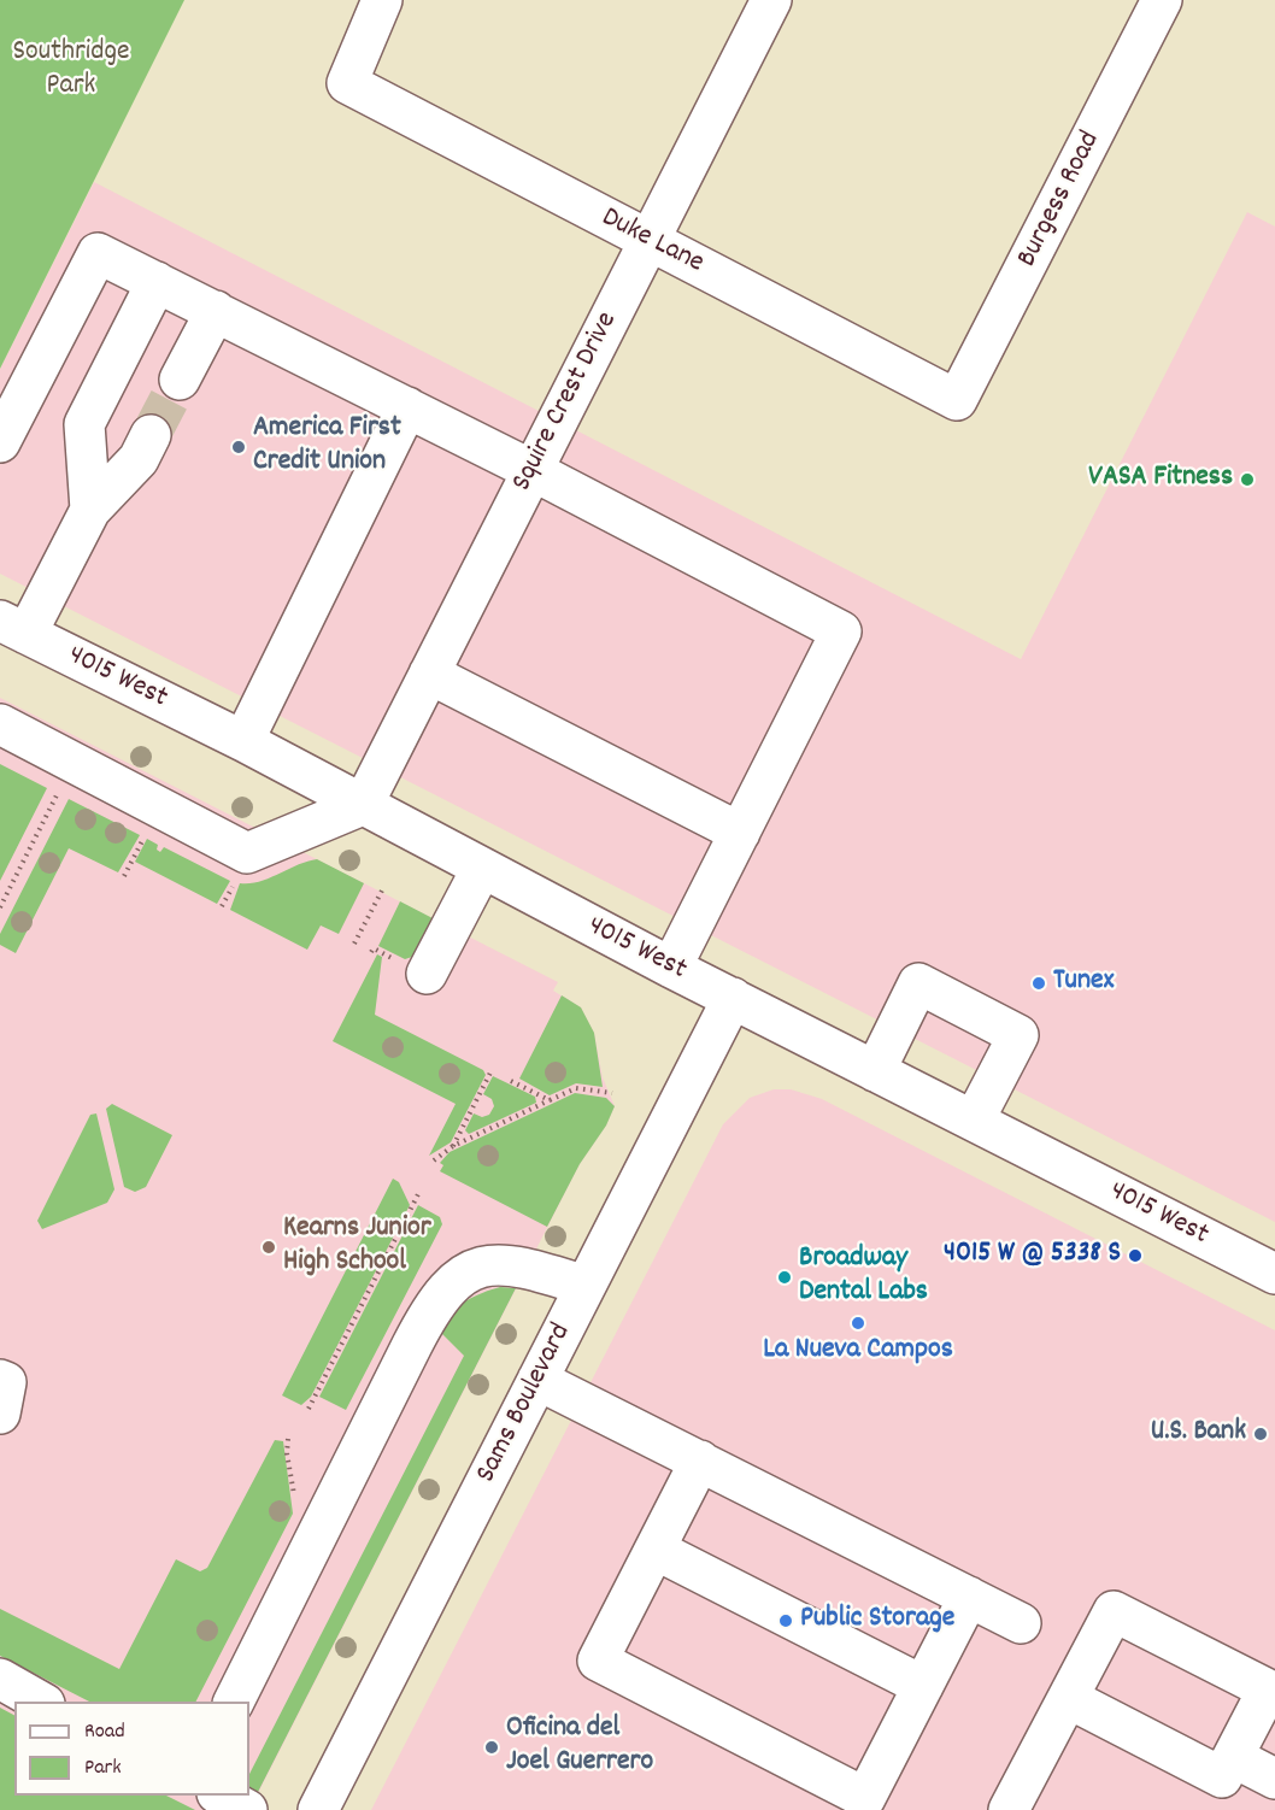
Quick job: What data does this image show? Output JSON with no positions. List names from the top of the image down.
{
  "streets": {
    "street": [
      "Burgess Road",
      "Duke Lane",
      "Squire Crest Drive",
      "4015 West",
      "Sams Boulevard"
    ]
  },
  "crossings": [
    ["Burgess Road", "Duke Lane"],
    ["Duke Lane", "Squire Crest Drive"],
    ["Squire Crest Drive", "4015 West"],
    ["4015 West", "Sams Boulevard"]
  ],
  "parks": ["Southridge Park"],
  "places": [
    "America First Credit Union",
    "VASA Fitness",
    "Tunex",
    "Kearns Junior High School",
    "4015 W @ 5338 S",
    "Broadway Dental Labs",
    "La Nueva Campos",
    "U.S. Bank",
    "Public Storage",
    "Oficina del Joel Guerrero"
  ],
  "legend": ["Road", "Park"]
}
